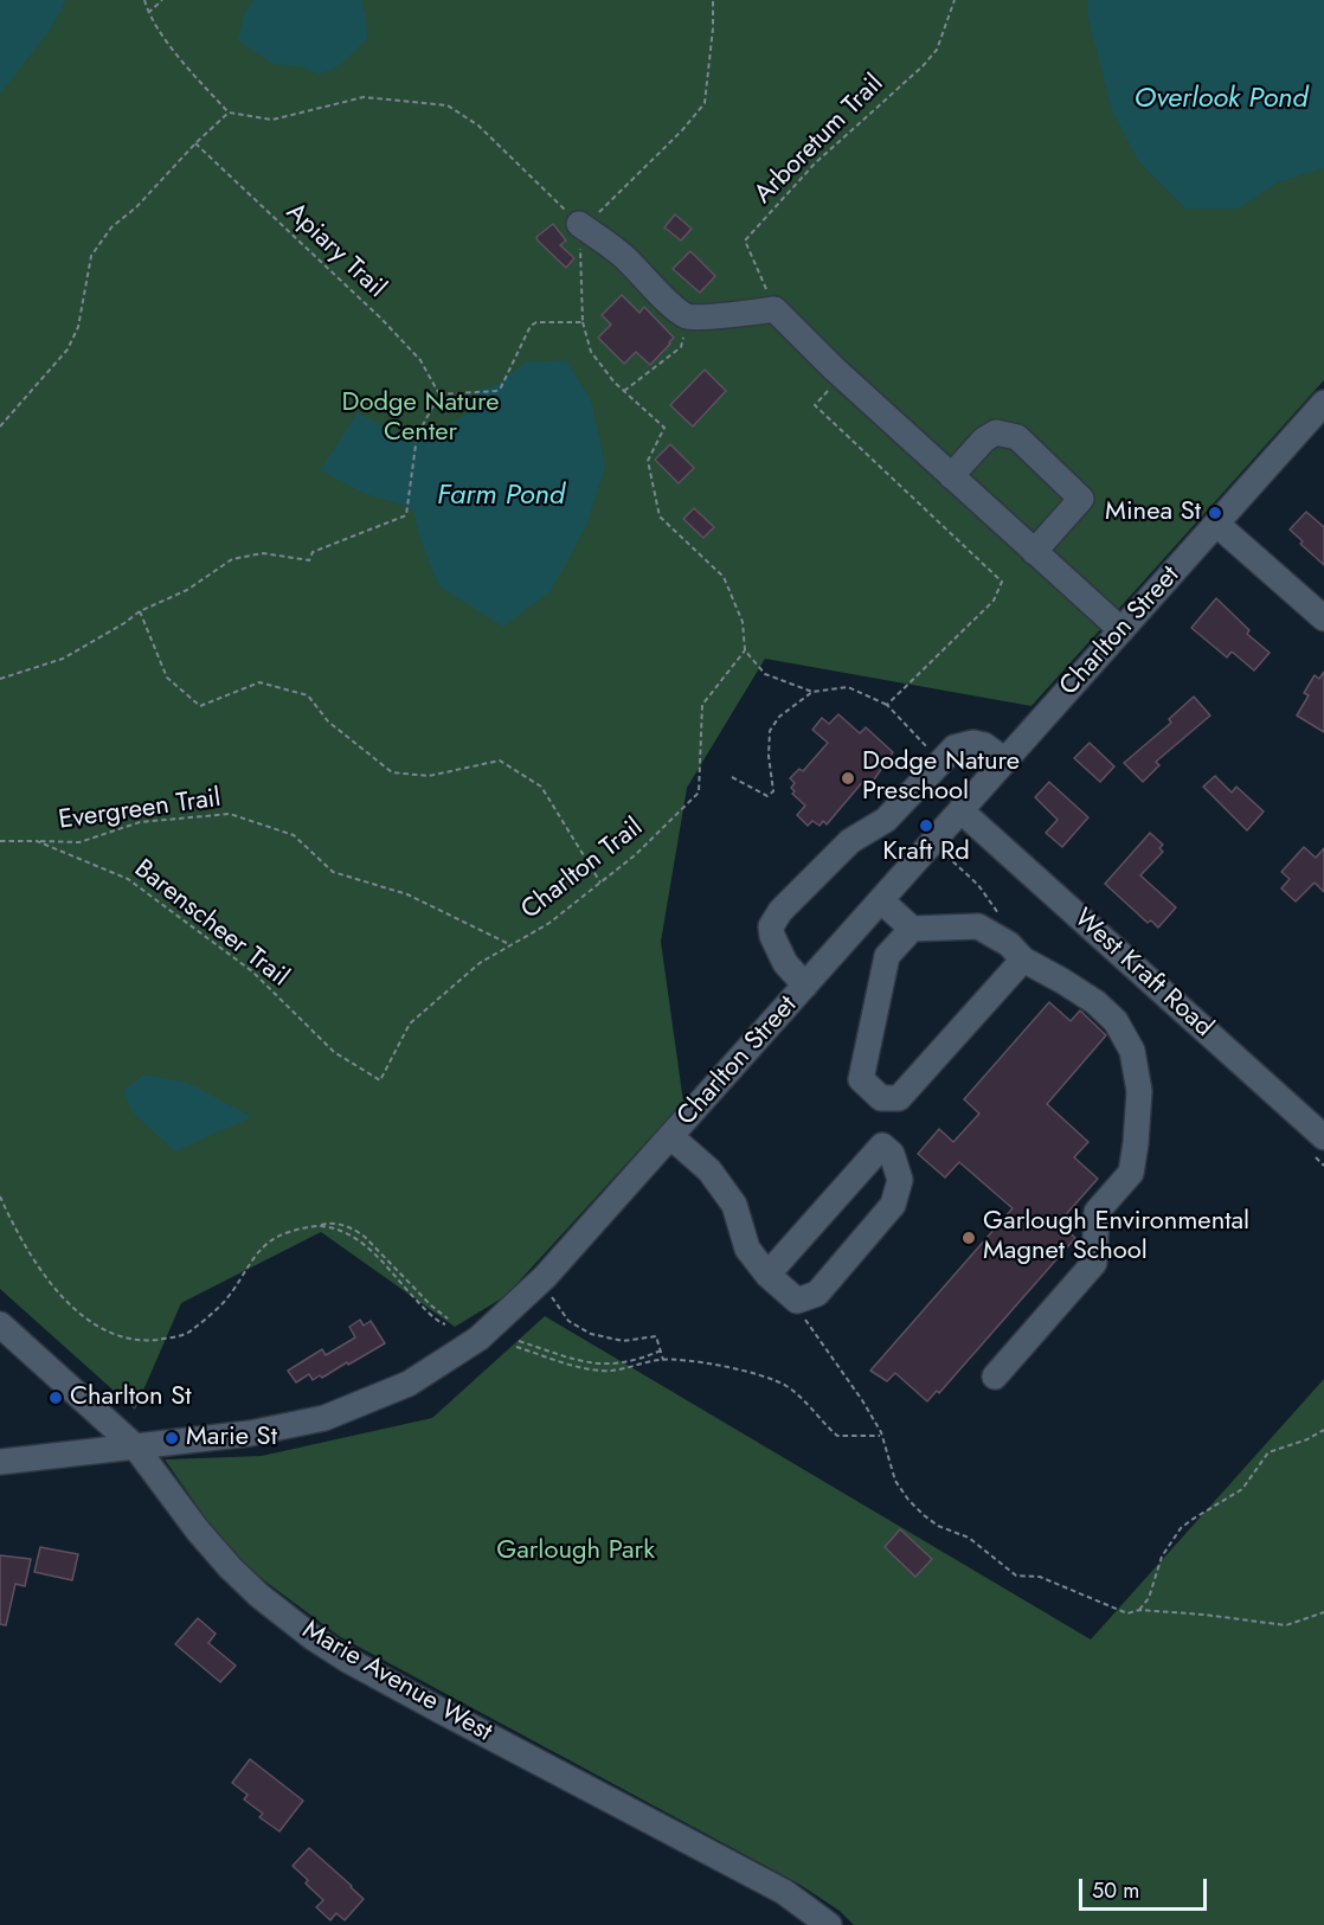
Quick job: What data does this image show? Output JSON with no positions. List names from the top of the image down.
{
  "streets": {
    "street": ["Charlton Street", "West Kraft Road", "Marie Avenue West"],
    "path": [
      "Arboretum Trail",
      "Apiary Trail",
      "Evergreen Trail",
      "Charlton Trail",
      "Barenscheer Trail"
    ]
  },
  "crossings": [
    ["Charlton Street", "West Kraft Road"],
    ["Charlton Street", "Marie Avenue West"],
    ["Evergreen Trail", "Charlton Trail"],
    ["Evergreen Trail", "Barenscheer Trail"],
    ["Charlton Trail", "Barenscheer Trail"]
  ],
  "water": ["Overlook Pond", "Farm Pond"],
  "parks": ["Dodge Nature Center", "Garlough Park"],
  "places": [
    "Minea St",
    "Dodge Nature Preschool",
    "Kraft Rd",
    "Garlough Environmental Magnet School",
    "Charlton St",
    "Marie St"
  ],
  "scale_bar": "50 m"
}
